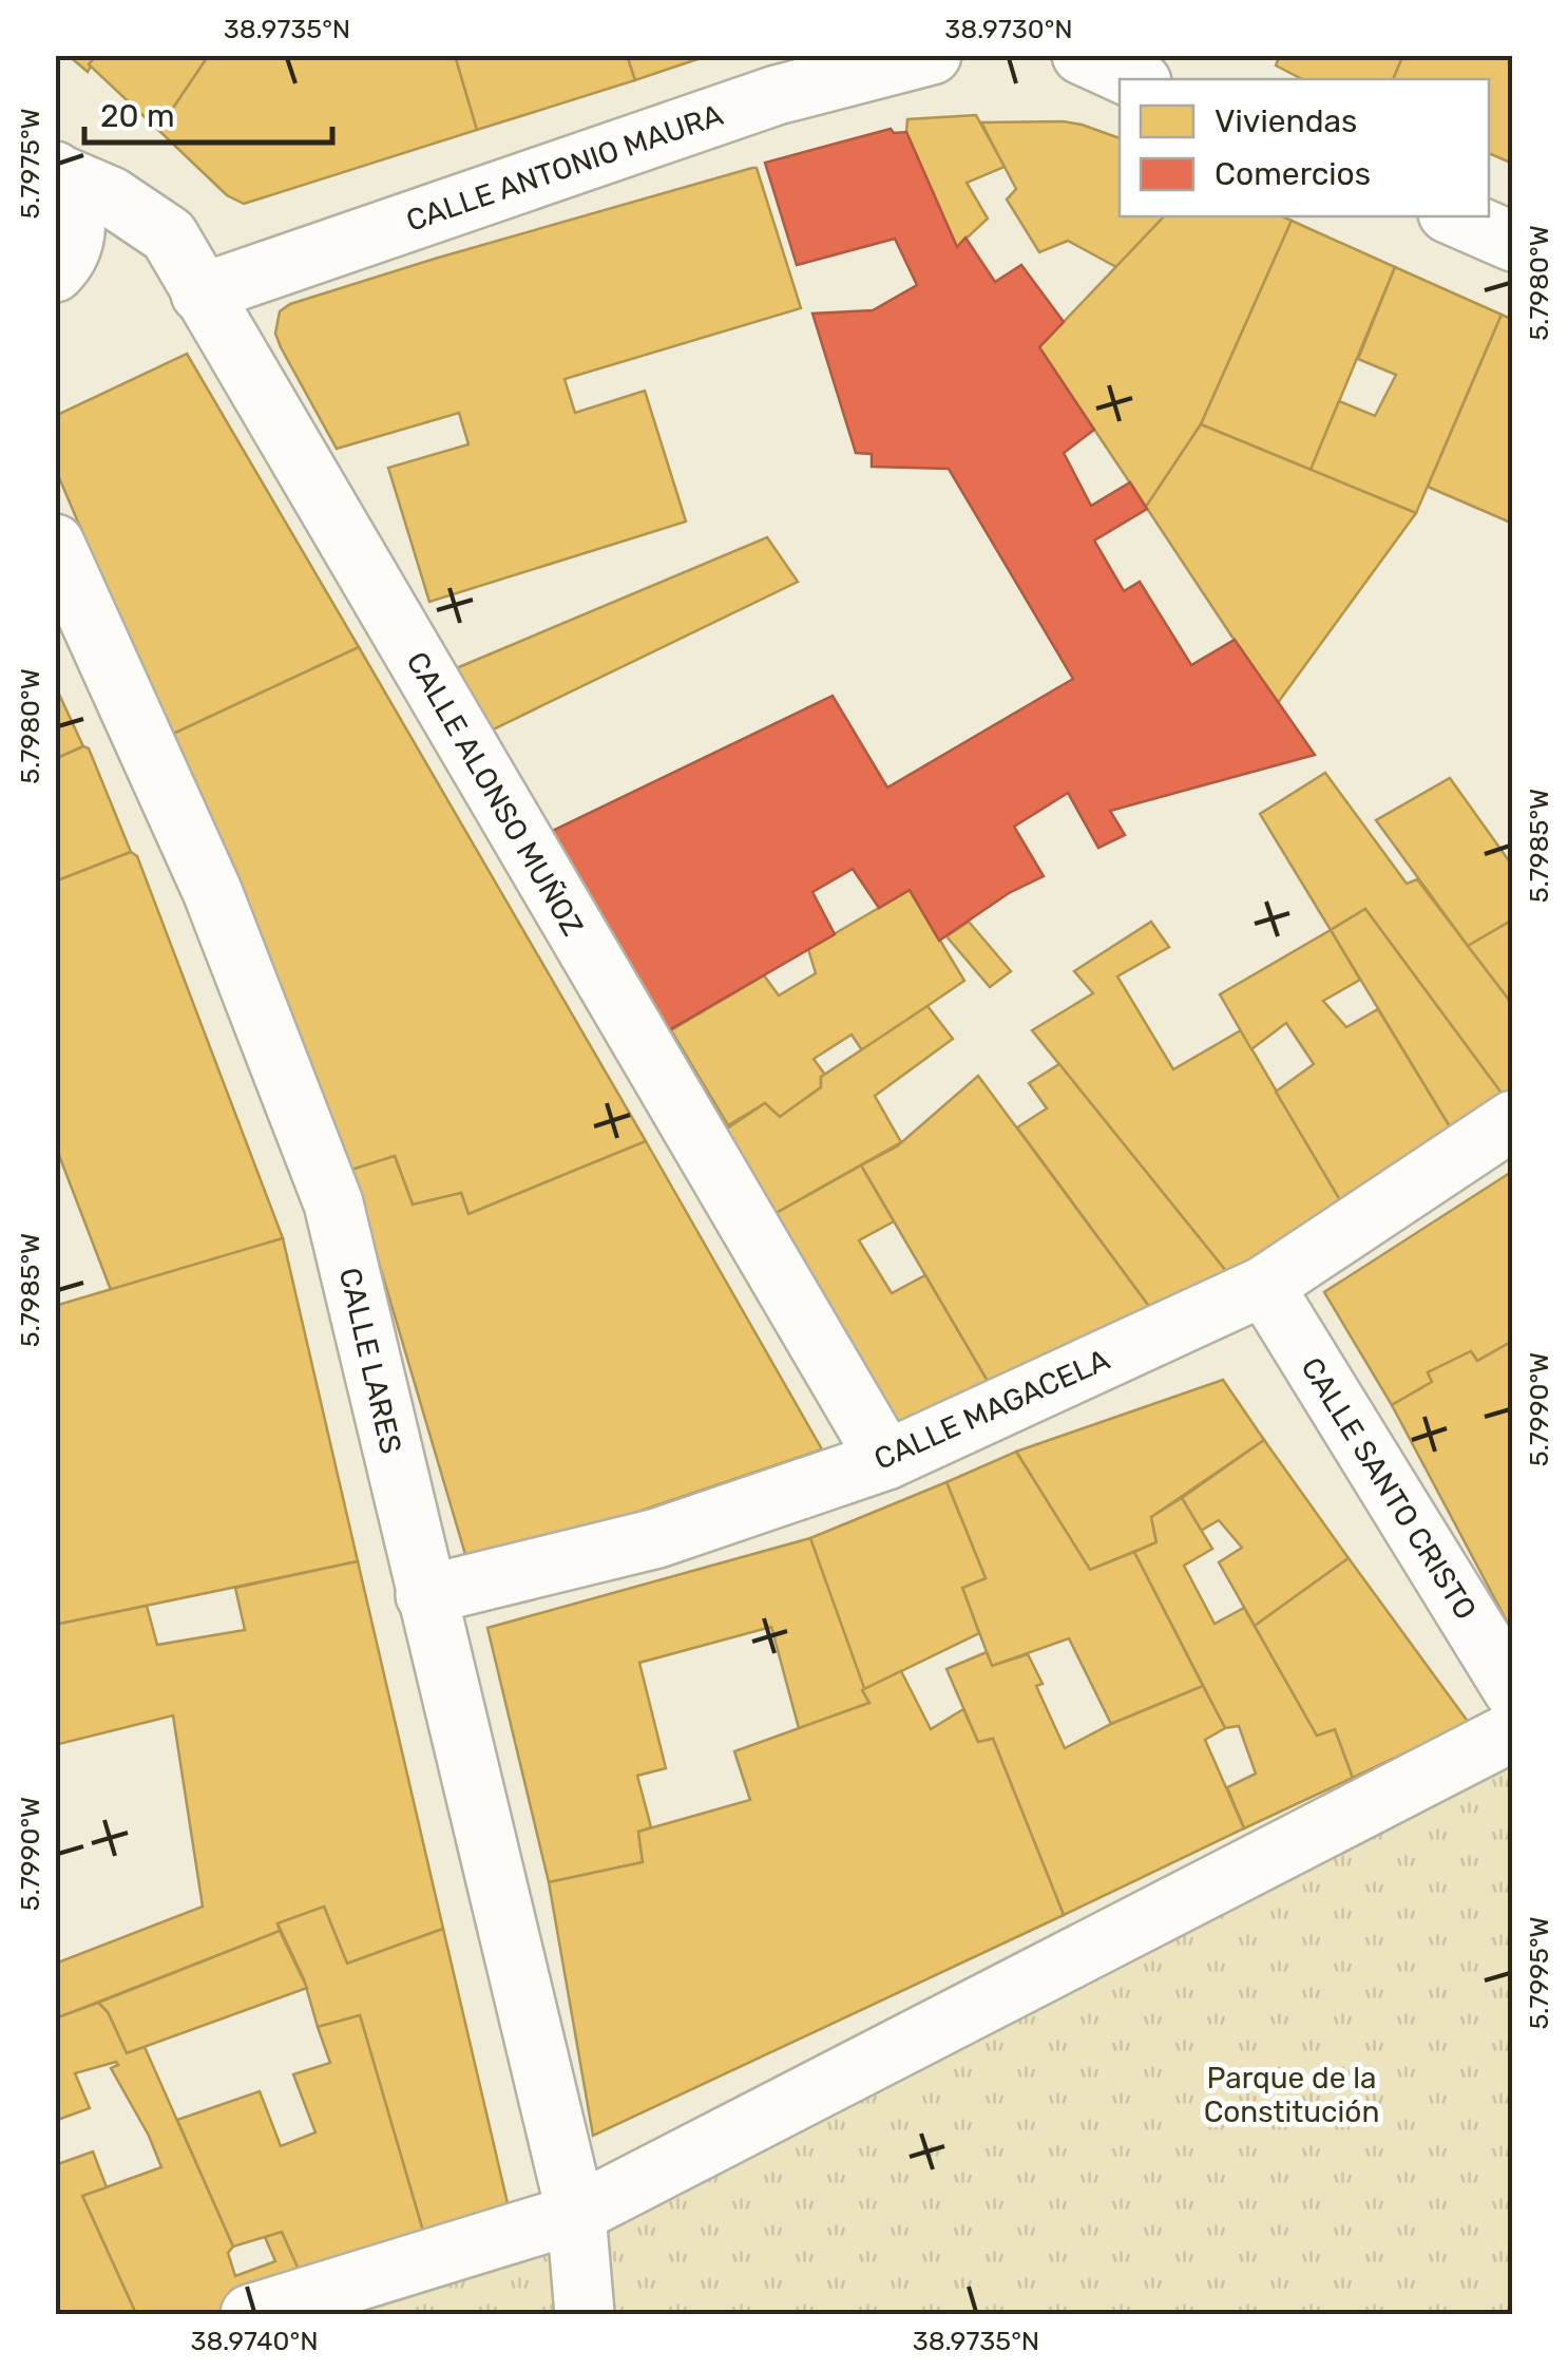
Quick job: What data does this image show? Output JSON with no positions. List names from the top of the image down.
{
  "streets": {
    "street": [
      "CALLE ANTONIO MAURA",
      "CALLE ALONSO MUÑOZ",
      "CALLE LARES",
      "CALLE MAGACELA",
      "CALLE SANTO CRISTO"
    ]
  },
  "crossings": [
    ["CALLE ANTONIO MAURA", "CALLE ALONSO MUÑOZ"],
    ["CALLE ALONSO MUÑOZ", "CALLE MAGACELA"],
    ["CALLE LARES", "CALLE MAGACELA"],
    ["CALLE MAGACELA", "CALLE SANTO CRISTO"]
  ],
  "parks": ["Parque de la Constitución"],
  "legend": ["Viviendas", "Comercios"],
  "scale_bar": "20 m",
  "coordinates": [
    "38.9735°N",
    "38.9730°N",
    "5.7975°W",
    "5.7980°W",
    "5.7985°W",
    "5.7990°W",
    "5.7995°W",
    "38.9740°N"
  ]
}
